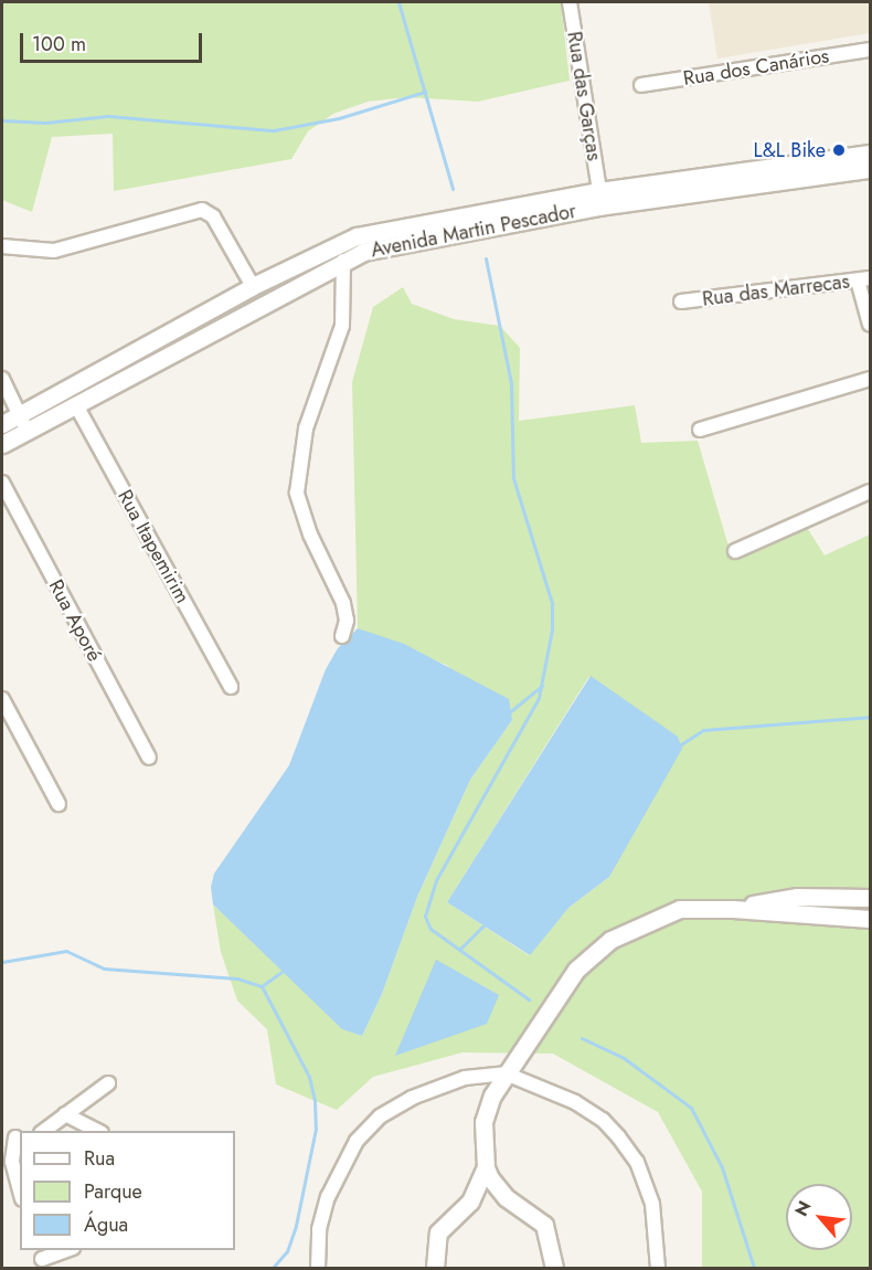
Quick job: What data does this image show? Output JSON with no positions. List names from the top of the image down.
{
  "streets": {
    "street": [
      "Rua dos Canários",
      "Rua das Garças",
      "Avenida Martin Pescador",
      "Rua das Marrecas",
      "Rua Itapemirim",
      "Rua Aporé"
    ]
  },
  "crossings": [
    ["Rua das Garças", "Avenida Martin Pescador"],
    ["Avenida Martin Pescador", "Rua Itapemirim"]
  ],
  "places": ["L&L Bike"],
  "legend": ["Rua", "Parque", "Água"],
  "scale_bar": "100 m",
  "north": "top left"
}
